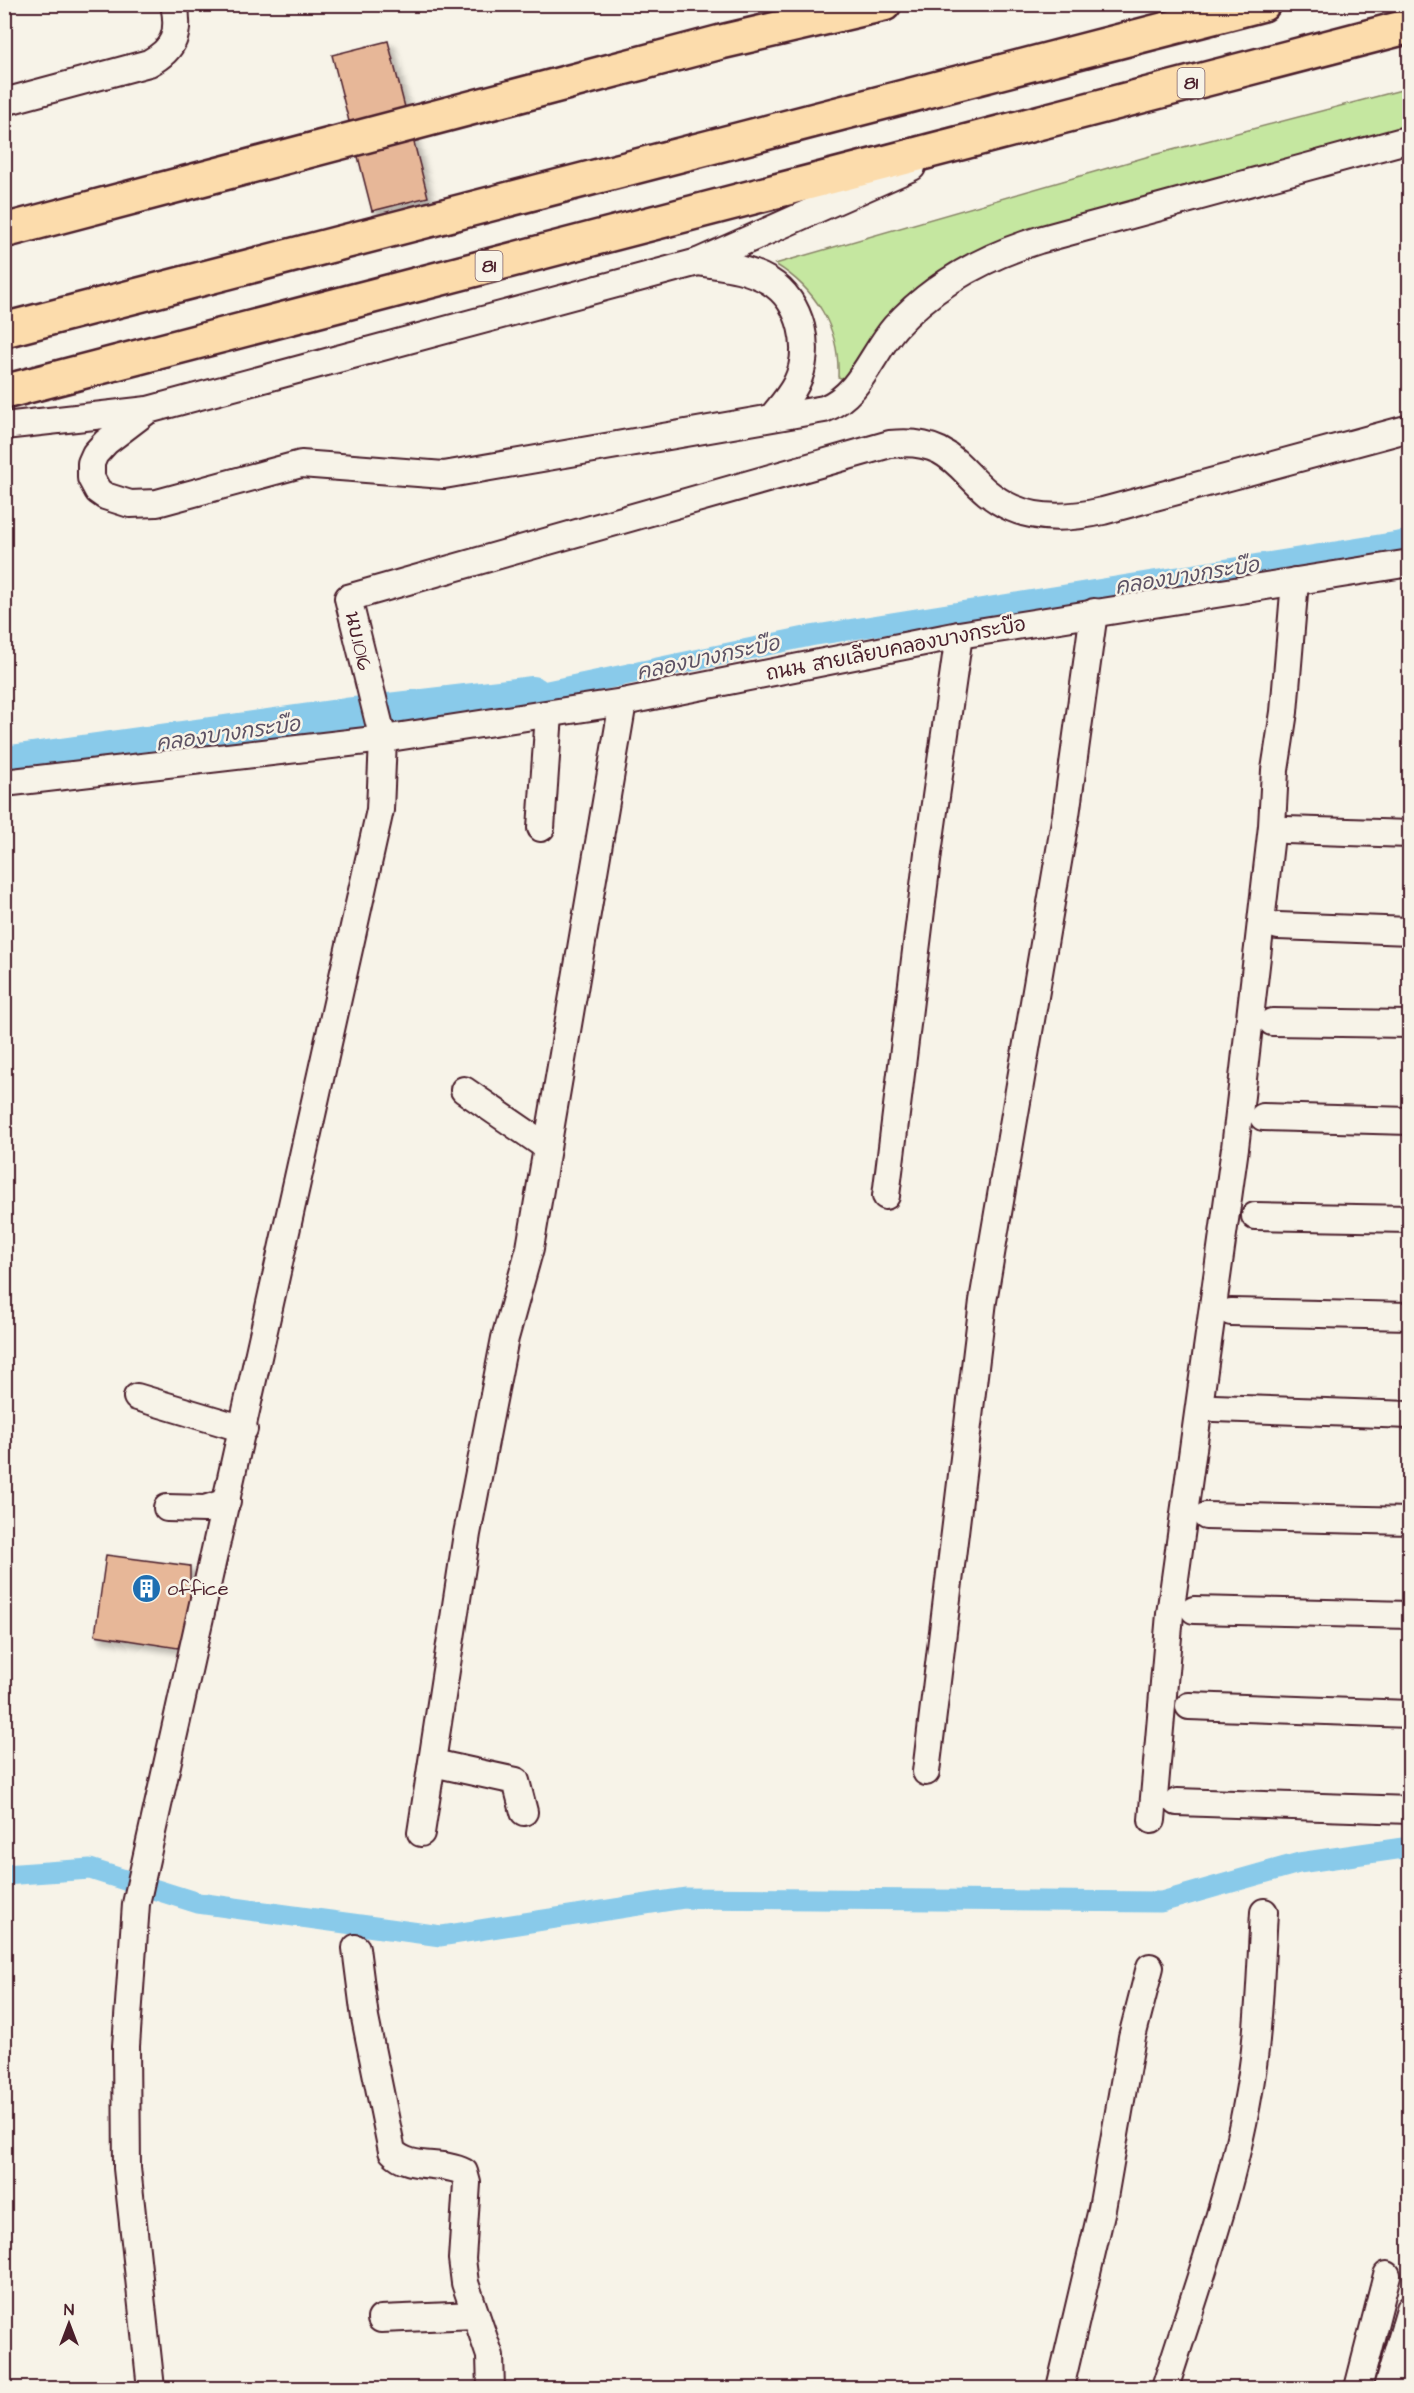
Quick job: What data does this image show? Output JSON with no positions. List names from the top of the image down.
{
  "streets": {
    "highway": ["81"],
    "street": ["นบ.1016", "ถนน สายเลียบคลองบางกระบือ"]
  },
  "crossings": [
    ["นบ.1016", "ถนน สายเลียบคลองบางกระบือ"]
  ],
  "water": ["คลองบางกระบือ"],
  "places": {
    "building": ["office"]
  },
  "north": "top"
}
